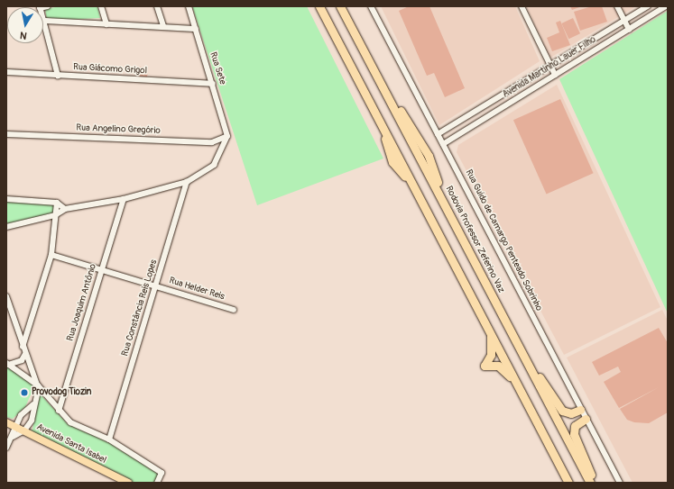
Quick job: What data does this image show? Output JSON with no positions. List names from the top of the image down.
{
  "streets": {
    "highway": ["Rodovia Professor Zeferino Vaz"],
    "main road": ["Avenida Santa Isabel"],
    "street": [
      "Avenida Martinho Lauer Filho",
      "Rua Sete",
      "Rua Giácomo Grigol",
      "Rua Angelino Gregório",
      "Rua Guido de Camargo Penteado Sobrinho",
      "Rua Helder Reis",
      "Rua Joaquim Antônio",
      "Rua Constância Reis Lopes"
    ]
  },
  "crossings": [
    ["Avenida Martinho Lauer Filho", "Rua Guido de Camargo Penteado Sobrinho"],
    ["Rua Sete", "Rua Giácomo Grigol"],
    ["Rua Sete", "Rua Angelino Gregório"],
    ["Rua Helder Reis", "Rua Joaquim Antônio"],
    ["Rua Helder Reis", "Rua Constância Reis Lopes"]
  ],
  "places": ["Provodog Tiozin"],
  "north": "bottom"
}
